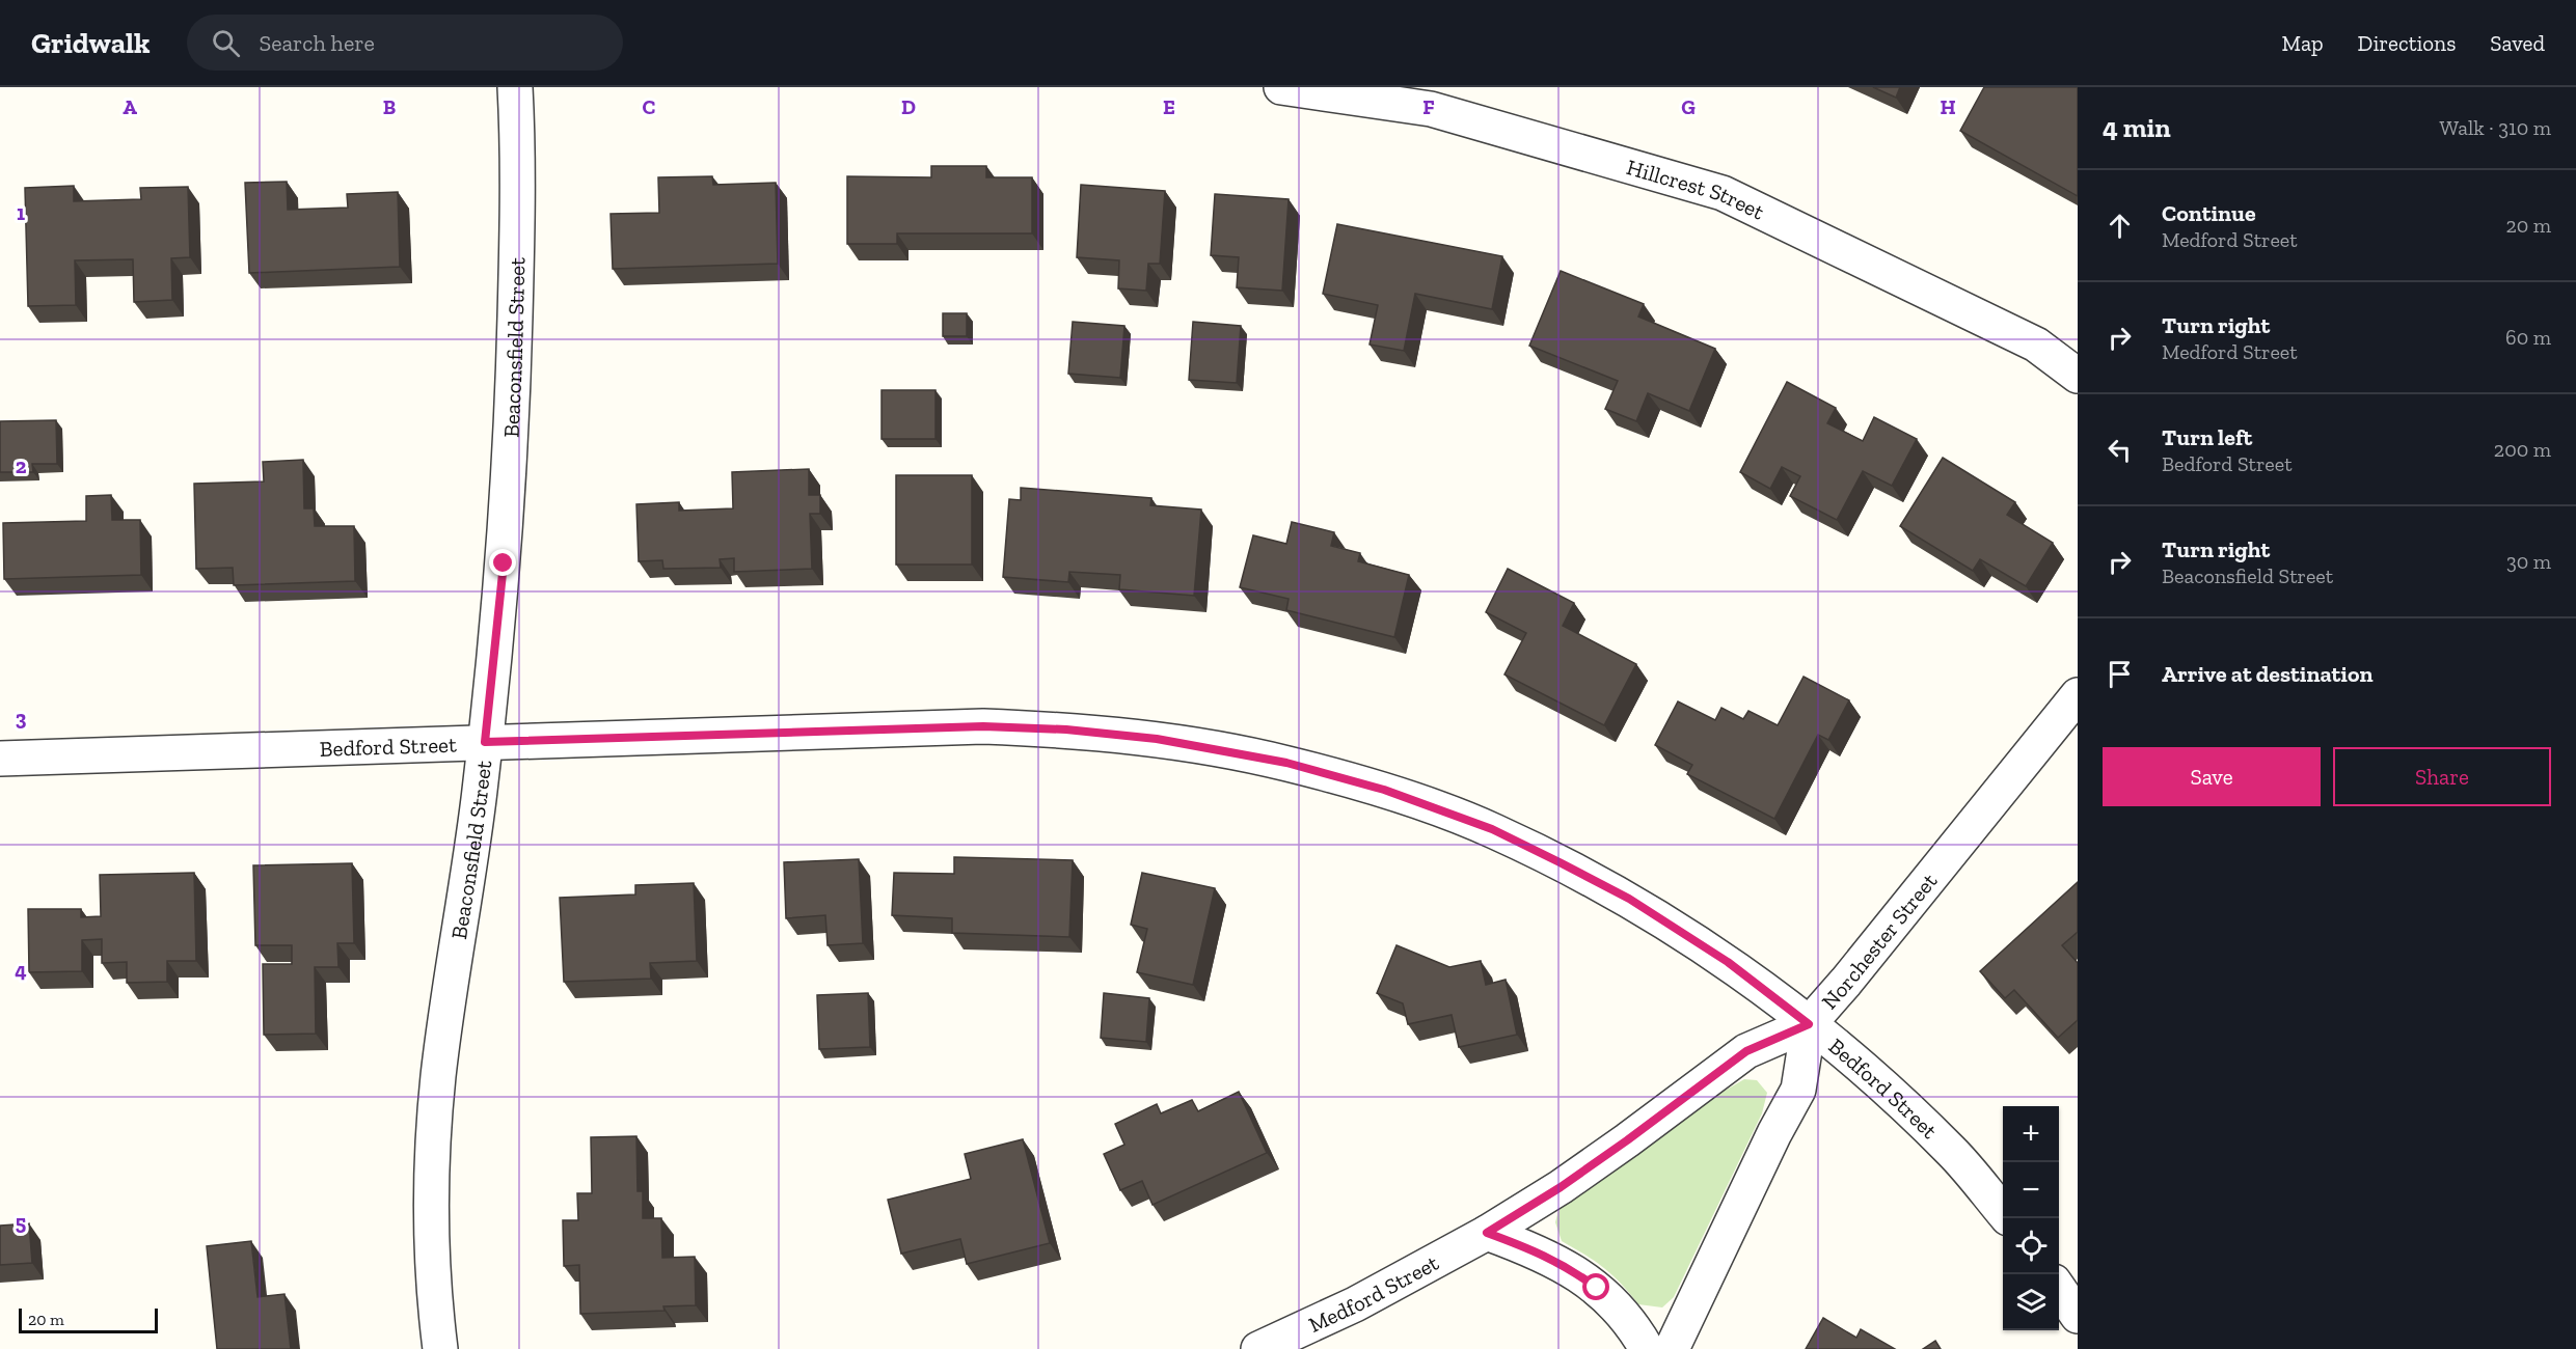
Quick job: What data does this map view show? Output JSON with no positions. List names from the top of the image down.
{
  "streets": {
    "street": [
      "Hillcrest Street",
      "Beaconsfield Street",
      "Bedford Street",
      "Norchester Street",
      "Medford Street"
    ]
  },
  "crossings": [
    ["Beaconsfield Street", "Bedford Street"],
    ["Bedford Street", "Norchester Street"],
    ["Bedford Street", "Medford Street"],
    ["Norchester Street", "Medford Street"]
  ],
  "scale_bar": "20 m",
  "page": {
    "header": "Gridwalk",
    "search": "Search here",
    "nav": ["Map", "Directions", "Saved"],
    "heading": ["4 min", "Walk · 310 m"],
    "list": [
      ["Continue", "Medford Street", "20 m"],
      ["Turn right", "Medford Street", "60 m"],
      ["Turn left", "Bedford Street", "200 m"],
      ["Turn right", "Beaconsfield Street", "30 m"],
      "Arrive at destination"
    ],
    "buttons": ["Save", "Share"],
    "map_buttons": ["+", "−"],
    "scale": "20 m"
  },
  "grid": {
    "columns": [
      "A",
      "B",
      "C",
      "D",
      "E",
      "F",
      "G",
      "H"
    ],
    "rows": [
      "1",
      "2",
      "3",
      "4",
      "5"
    ]
  }
}
